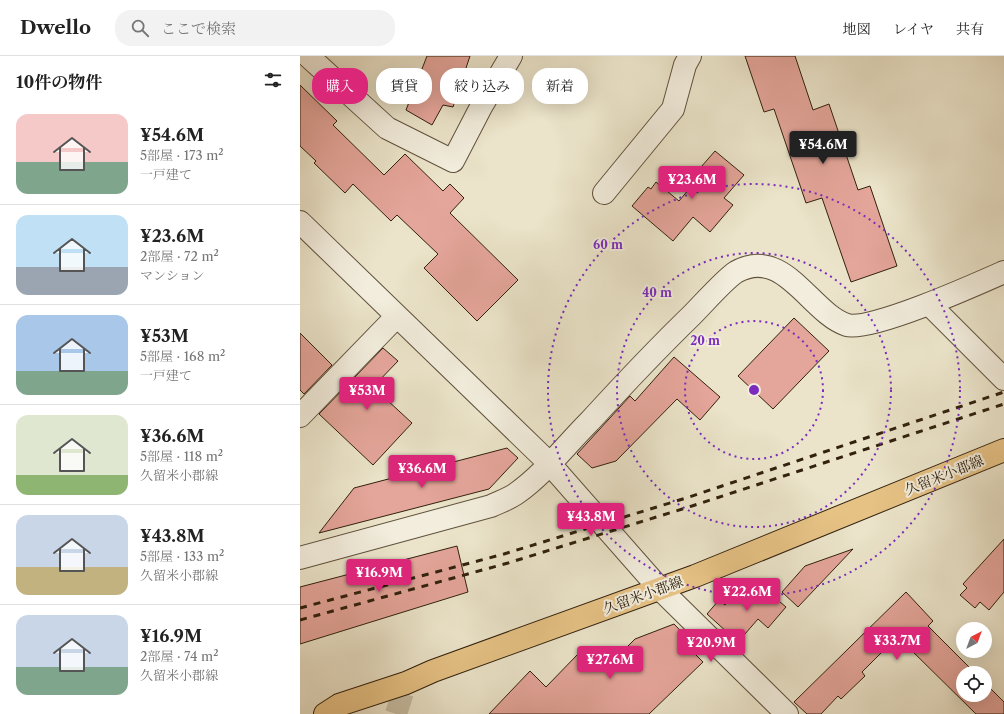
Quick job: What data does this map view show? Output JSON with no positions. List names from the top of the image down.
{
  "streets": {
    "main road": ["久留米小郡線"]
  },
  "north": "top right",
  "page": {
    "header": "Dwello",
    "search": "ここで検索",
    "nav": ["地図", "レイヤ", "共有"],
    "heading": "10件の物件",
    "chip": [
      "購入",
      "賃貸",
      "絞り込み",
      "新着"
    ],
    "list": [
      {
        "name": "¥54.6M",
        "note": "5部屋 · 173 m² · 一戸建て"
      },
      {
        "name": "¥23.6M",
        "note": "2部屋 · 72 m² · マンション"
      },
      {
        "name": "¥53M",
        "note": "5部屋 · 168 m² · 一戸建て"
      },
      {
        "name": "¥36.6M",
        "note": "5部屋 · 118 m² · 久留米小郡線"
      },
      {
        "name": "¥43.8M",
        "note": "5部屋 · 133 m² · 久留米小郡線"
      },
      {
        "name": "¥16.9M",
        "note": "2部屋 · 74 m² · 久留米小郡線"
      }
    ],
    "price": [
      "¥54.6M",
      "¥23.6M",
      "¥53M",
      "¥36.6M",
      "¥43.8M",
      "¥16.9M",
      "¥22.6M",
      "¥33.7M",
      "¥20.9M",
      "¥27.6M"
    ]
  },
  "rings": ["60 m", "40 m", "20 m"]
}
